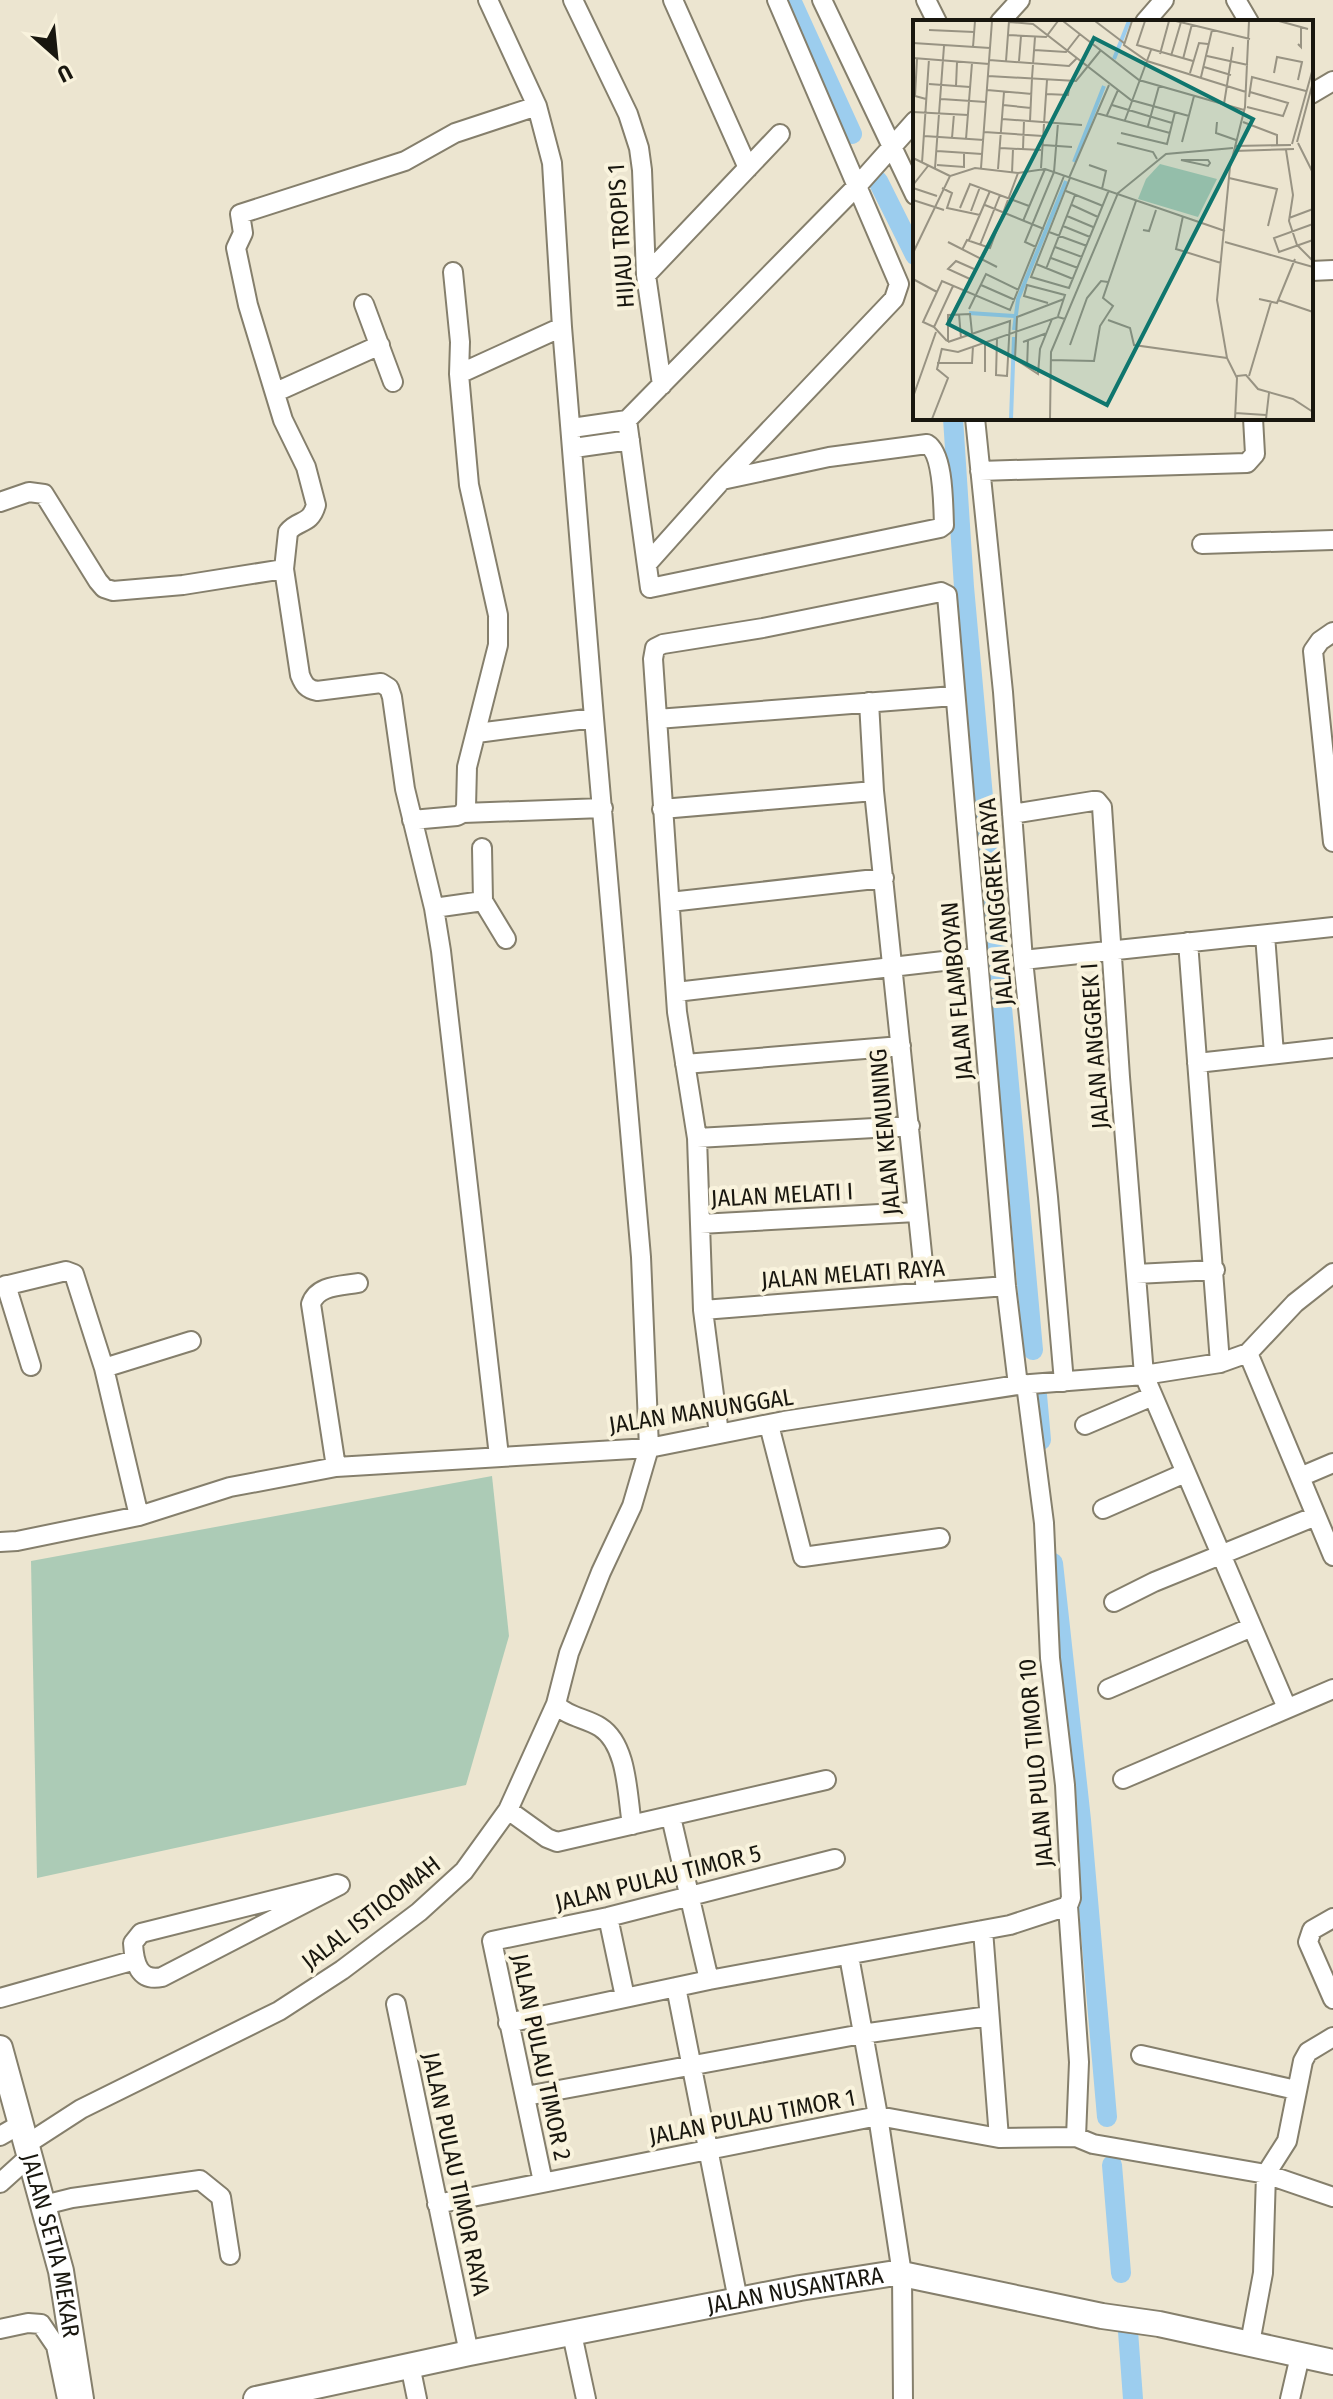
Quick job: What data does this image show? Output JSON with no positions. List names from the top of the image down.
{
  "streets": {
    "street": [
      "HIJAU TROPIS 1",
      "JALAN ANGGREK RAYA",
      "JALAN FLAMBOYAN",
      "JALAN ANGGREK I",
      "JALAN KEMUNING",
      "JALAN MELATI I",
      "JALAN MELATI RAYA",
      "JALAN MANUNGGAL",
      "JALAN PULO TIMOR 10",
      "JALAN PULAU TIMOR 5",
      "JALAL ISTIQOMAH",
      "JALAN PULAU TIMOR 2",
      "JALAN PULAU TIMOR 1",
      "JALAN PULAU TIMOR RAYA",
      "JALAN SETIA MEKAR",
      "JALAN NUSANTARA"
    ]
  },
  "crossings": [
    ["JALAN ANGGREK RAYA", "JALAN ANGGREK I"],
    ["JALAN ANGGREK RAYA", "JALAN MANUNGGAL"],
    ["JALAN FLAMBOYAN", "JALAN MELATI RAYA"],
    ["JALAN FLAMBOYAN", "JALAN MANUNGGAL"],
    ["JALAN FLAMBOYAN", "JALAN PULO TIMOR 10"],
    ["JALAN ANGGREK I", "JALAN MANUNGGAL"],
    ["JALAN KEMUNING", "JALAN MELATI I"],
    ["JALAN KEMUNING", "JALAN MELATI RAYA"],
    ["JALAN MANUNGGAL", "JALAN PULO TIMOR 10"],
    ["JALAN MANUNGGAL", "JALAL ISTIQOMAH"],
    ["JALAN PULO TIMOR 10", "JALAN PULAU TIMOR 1"],
    ["JALAN PULAU TIMOR 5", "JALAN PULAU TIMOR 2"],
    ["JALAL ISTIQOMAH", "JALAN SETIA MEKAR"],
    ["JALAN PULAU TIMOR 2", "JALAN PULAU TIMOR 1"],
    ["JALAN PULAU TIMOR 1", "JALAN PULAU TIMOR RAYA"],
    ["JALAN PULAU TIMOR RAYA", "JALAN NUSANTARA"]
  ],
  "north": "bottom right"
}
